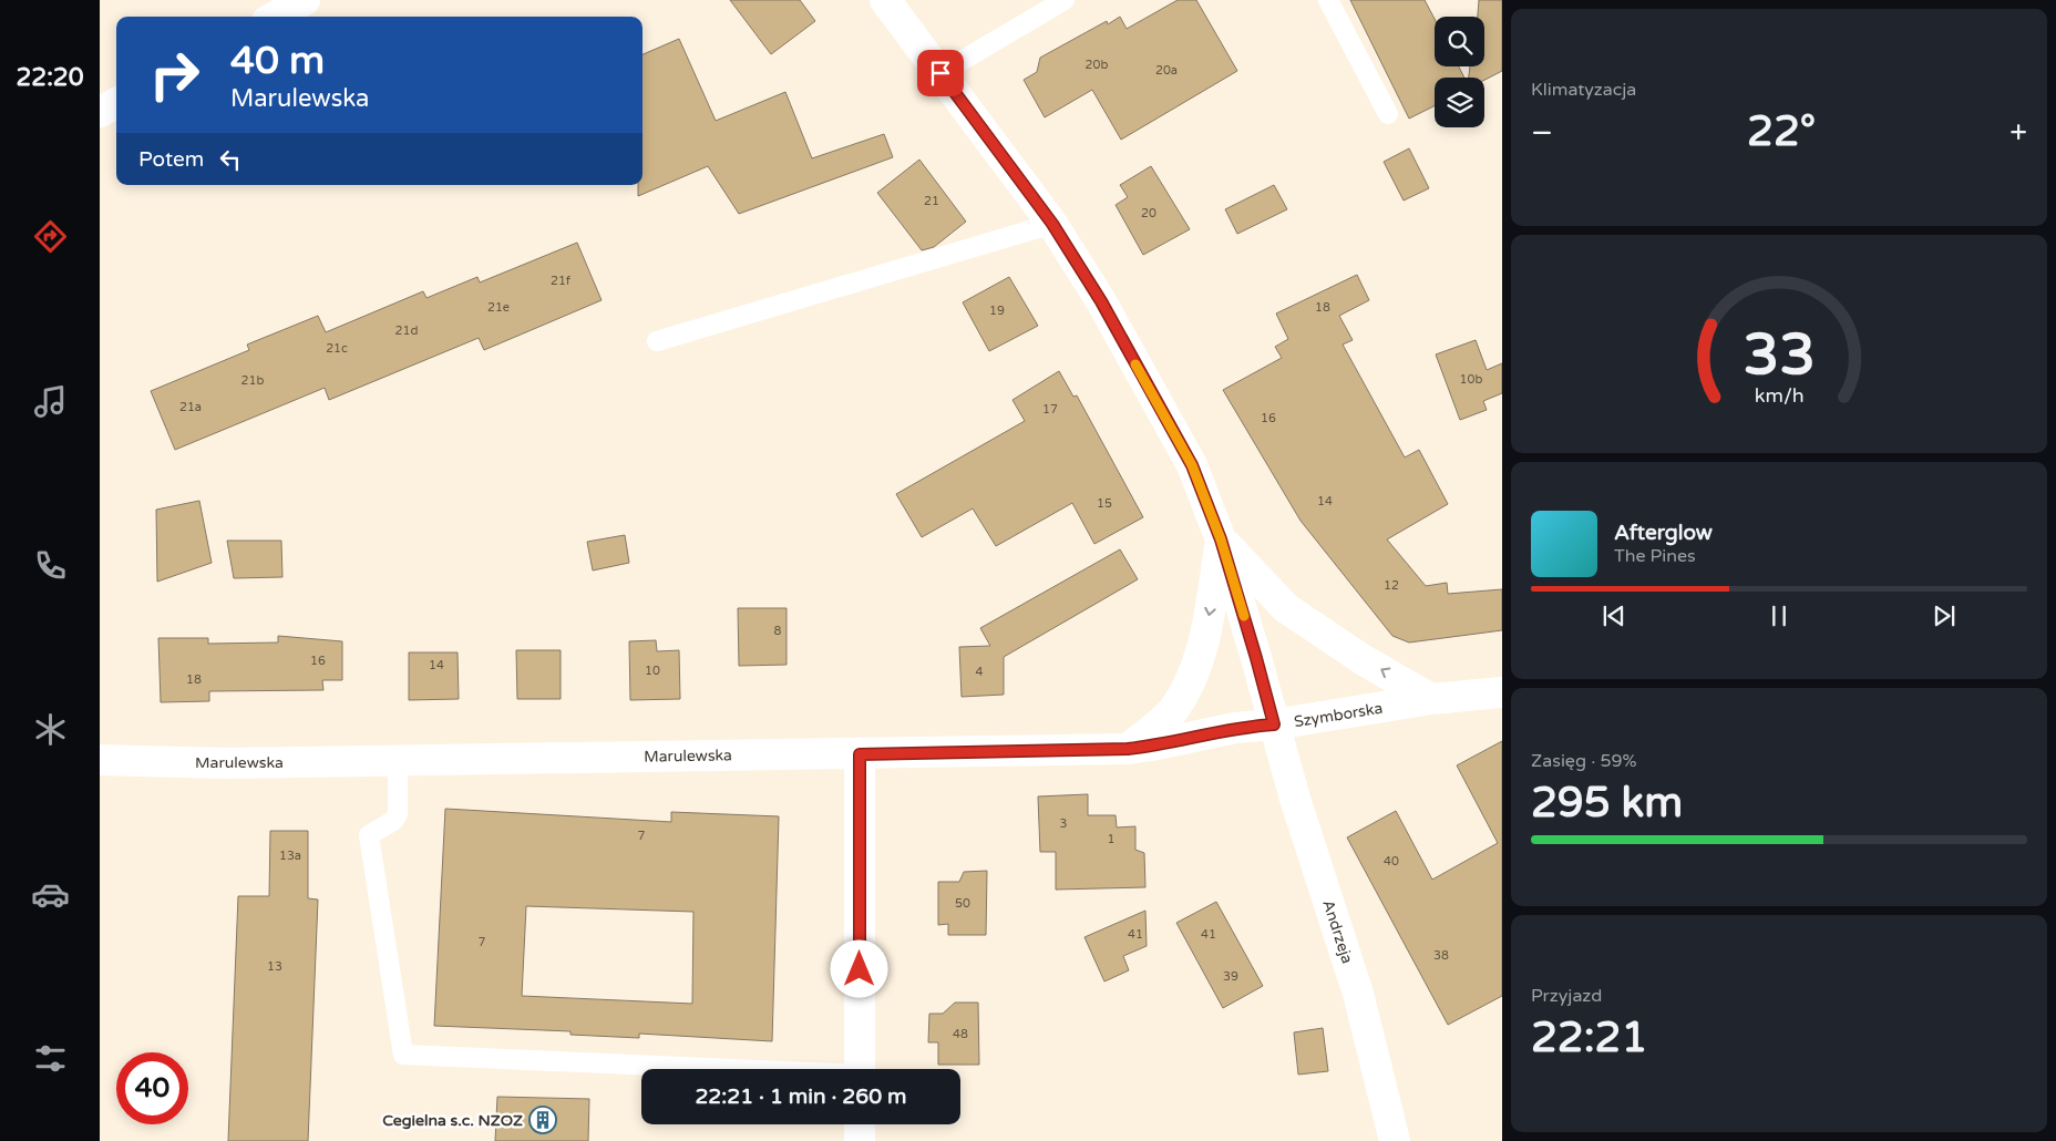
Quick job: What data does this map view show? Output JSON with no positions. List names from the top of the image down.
{
  "streets": {
    "street": ["Szymborska", "Marulewska", "Andrzeja"]
  },
  "crossings": [
    ["Szymborska", "Marulewska"],
    ["Szymborska", "Andrzeja"],
    ["Marulewska", "Andrzeja"]
  ],
  "places": {
    "building": ["Cegielna s.c. NZOZ"]
  },
  "house_numbers": [
    "20b",
    "20a",
    "21",
    "20",
    "21f",
    "21e",
    "18",
    "19",
    "21d",
    "21c",
    "10b",
    "21b",
    "21a",
    "17",
    "16",
    "14",
    "15",
    "12",
    "8",
    "16",
    "14",
    "10",
    "4",
    "18",
    "3",
    "7",
    "1",
    "13a",
    "40",
    "50",
    "41",
    "41",
    "7",
    "38",
    "13",
    "39",
    "48"
  ],
  "page": {
    "tabs": "22:20",
    "tile": [
      "Klimatyzacja",
      ["Zasięg · 59%", "295 km"],
      ["Przyjazd", "22:21"]
    ],
    "turn": ["40 m", "Marulewska"],
    "heat": ["−", "22°", "+"],
    "then": "Potem",
    "song": ["Afterglow", "The Pines"],
    "limit": "40",
    "trip": "22:21 · 1 min · 260 m",
    "gauge": ["33", "km/h"]
  }
}
